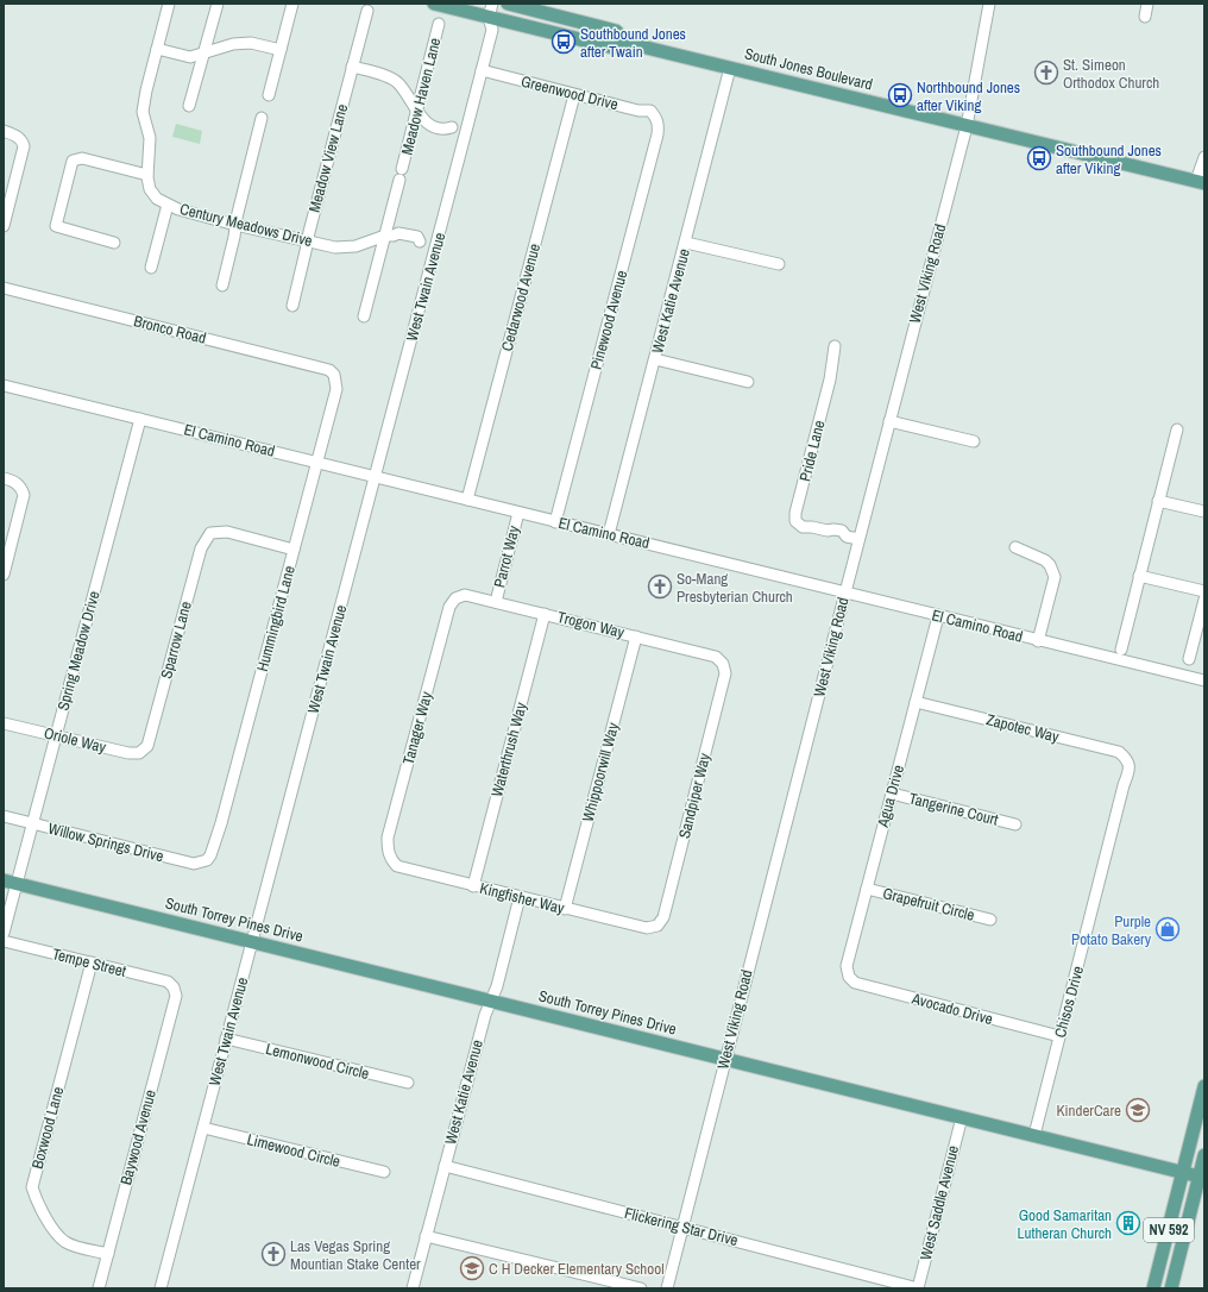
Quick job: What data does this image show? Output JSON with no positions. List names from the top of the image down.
{
  "streets": {
    "main road": ["South Jones Boulevard", "South Torrey Pines Drive", "NV 592"],
    "street": [
      "Greenwood Drive",
      "Meadow Haven Lane",
      "Meadow View Lane",
      "Century Meadows Drive",
      "West Viking Road",
      "West Twain Avenue",
      "Cedarwood Avenue",
      "West Katie Avenue",
      "Pinewood Avenue",
      "Bronco Road",
      "El Camino Road",
      "Pride Lane",
      "Parrot Way",
      "Hummingbird Lane",
      "Trogon Way",
      "Sparrow Lane",
      "Spring Meadow Drive",
      "Tanager Way",
      "Zapotec Way",
      "Oriole Way",
      "Waterthrush Way",
      "Whippoorwill Way",
      "Sandpiper Way",
      "Agua Drive",
      "Tangerine Court",
      "Willow Springs Drive",
      "Kingfisher Way",
      "Grapefruit Circle",
      "Tempe Street",
      "Chisos Drive",
      "Avocado Drive",
      "Lemonwood Circle",
      "Boxwood Lane",
      "Baywood Avenue",
      "Limewood Circle",
      "West Saddle Avenue",
      "Flickering Star Drive"
    ]
  },
  "crossings": [
    ["South Jones Boulevard", "West Viking Road"],
    ["South Jones Boulevard", "West Twain Avenue"],
    ["South Jones Boulevard", "West Katie Avenue"],
    ["Greenwood Drive", "West Twain Avenue"],
    ["Greenwood Drive", "Cedarwood Avenue"],
    ["Greenwood Drive", "Pinewood Avenue"],
    ["Meadow Haven Lane", "Century Meadows Drive"],
    ["Meadow View Lane", "Century Meadows Drive"],
    ["Century Meadows Drive", "West Twain Avenue"],
    ["West Viking Road", "El Camino Road"],
    ["West Viking Road", "Pride Lane"],
    ["West Viking Road", "South Torrey Pines Drive"],
    ["West Viking Road", "Flickering Star Drive"],
    ["West Twain Avenue", "El Camino Road"],
    ["West Twain Avenue", "South Torrey Pines Drive"],
    ["West Twain Avenue", "Lemonwood Circle"],
    ["West Twain Avenue", "Limewood Circle"],
    ["Cedarwood Avenue", "El Camino Road"],
    ["West Katie Avenue", "El Camino Road"],
    ["West Katie Avenue", "Kingfisher Way"],
    ["West Katie Avenue", "South Torrey Pines Drive"],
    ["West Katie Avenue", "Flickering Star Drive"],
    ["Pinewood Avenue", "El Camino Road"],
    ["Bronco Road", "Hummingbird Lane"],
    ["El Camino Road", "Parrot Way"],
    ["El Camino Road", "Hummingbird Lane"],
    ["El Camino Road", "Spring Meadow Drive"],
    ["El Camino Road", "Agua Drive"],
    ["Parrot Way", "Trogon Way"],
    ["Hummingbird Lane", "Sparrow Lane"],
    ["Hummingbird Lane", "Willow Springs Drive"],
    ["Trogon Way", "Tanager Way"],
    ["Trogon Way", "Waterthrush Way"],
    ["Trogon Way", "Whippoorwill Way"],
    ["Trogon Way", "Sandpiper Way"],
    ["Sparrow Lane", "Oriole Way"],
    ["Spring Meadow Drive", "Oriole Way"],
    ["Spring Meadow Drive", "Willow Springs Drive"],
    ["Spring Meadow Drive", "South Torrey Pines Drive"],
    ["Tanager Way", "Kingfisher Way"],
    ["Zapotec Way", "Agua Drive"],
    ["Zapotec Way", "Chisos Drive"],
    ["Waterthrush Way", "Kingfisher Way"],
    ["Whippoorwill Way", "Kingfisher Way"],
    ["Sandpiper Way", "Kingfisher Way"],
    ["Agua Drive", "Tangerine Court"],
    ["Agua Drive", "Grapefruit Circle"],
    ["Agua Drive", "Avocado Drive"],
    ["South Torrey Pines Drive", "Chisos Drive"],
    ["South Torrey Pines Drive", "West Saddle Avenue"],
    ["South Torrey Pines Drive", "NV 592"],
    ["Tempe Street", "Boxwood Lane"],
    ["Tempe Street", "Baywood Avenue"],
    ["Chisos Drive", "Avocado Drive"],
    ["Boxwood Lane", "Baywood Avenue"],
    ["West Saddle Avenue", "Flickering Star Drive"]
  ],
  "places": {
    "bus stop": ["Southbound Jones after Twain", "Northbound Jones after Viking", "Southbound Jones after Viking"],
    "church": ["St. Simeon Orthodox Church", "So-Mang Presbyterian Church", "Las Vegas Spring Mountian Stake Center"],
    "shop": ["Purple Potato Bakery"],
    "school or university": ["KinderCare", "C H Decker Elementary School"],
    "building": ["Good Samaritan Lutheran Church"]
  }
}
